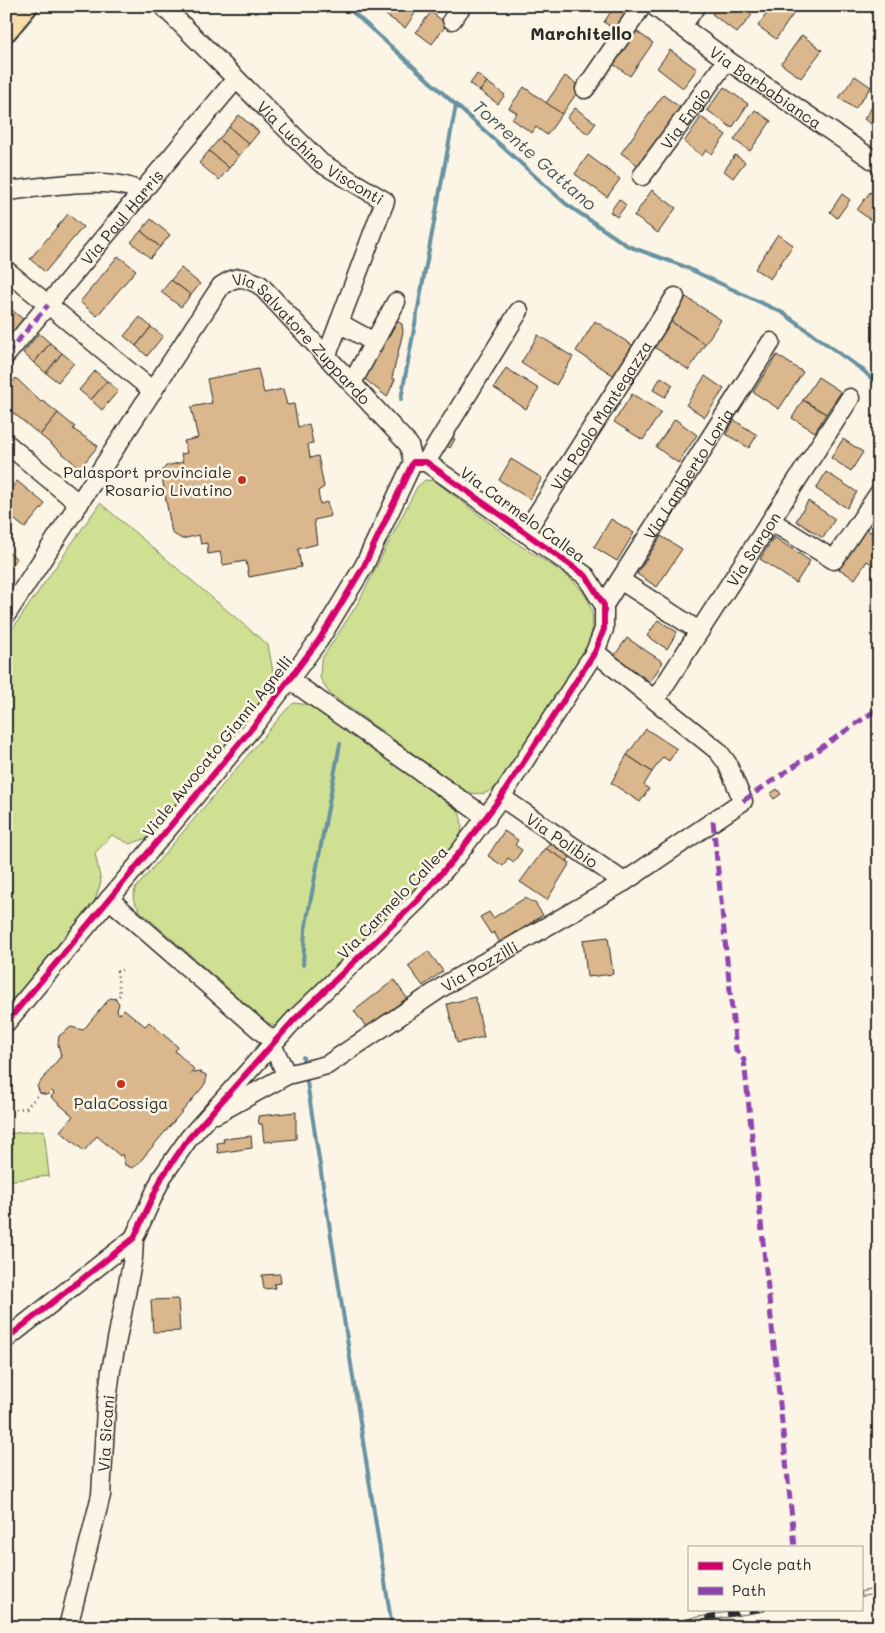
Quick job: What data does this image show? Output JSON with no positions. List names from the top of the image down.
{
  "streets": {
    "street": [
      "Via Barbabianca",
      "Via Engio",
      "Via Luchino Visconti",
      "Via Paul Harris",
      "Via Salvatore Zuppardo",
      "Via Paolo Mantegazza",
      "Via Lamberto Loria",
      "Via Carmelo Callea",
      "Via Sargon",
      "Viale Avvocato Gianni Agnelli",
      "Via Polibio",
      "Via Pozzilli",
      "Via Sicani"
    ]
  },
  "crossings": [
    ["Via Barbabianca", "Via Engio"],
    ["Via Luchino Visconti", "Via Paul Harris"],
    ["Via Luchino Visconti", "Via Salvatore Zuppardo"],
    ["Via Salvatore Zuppardo", "Via Carmelo Callea"],
    ["Via Salvatore Zuppardo", "Viale Avvocato Gianni Agnelli"],
    ["Via Paolo Mantegazza", "Via Carmelo Callea"],
    ["Via Lamberto Loria", "Via Carmelo Callea"],
    ["Via Carmelo Callea", "Viale Avvocato Gianni Agnelli"],
    ["Via Carmelo Callea", "Via Polibio"],
    ["Via Carmelo Callea", "Via Pozzilli"],
    ["Via Carmelo Callea", "Via Sicani"],
    ["Via Sargon", "Via Pozzilli"],
    ["Via Polibio", "Via Pozzilli"]
  ],
  "districts": ["Marchitello"],
  "water": ["Torrente Gattano"],
  "places": ["Palasport provinciale Rosario Livatino", "PalaCossiga"],
  "legend": ["Cycle path", "Path"]
}
